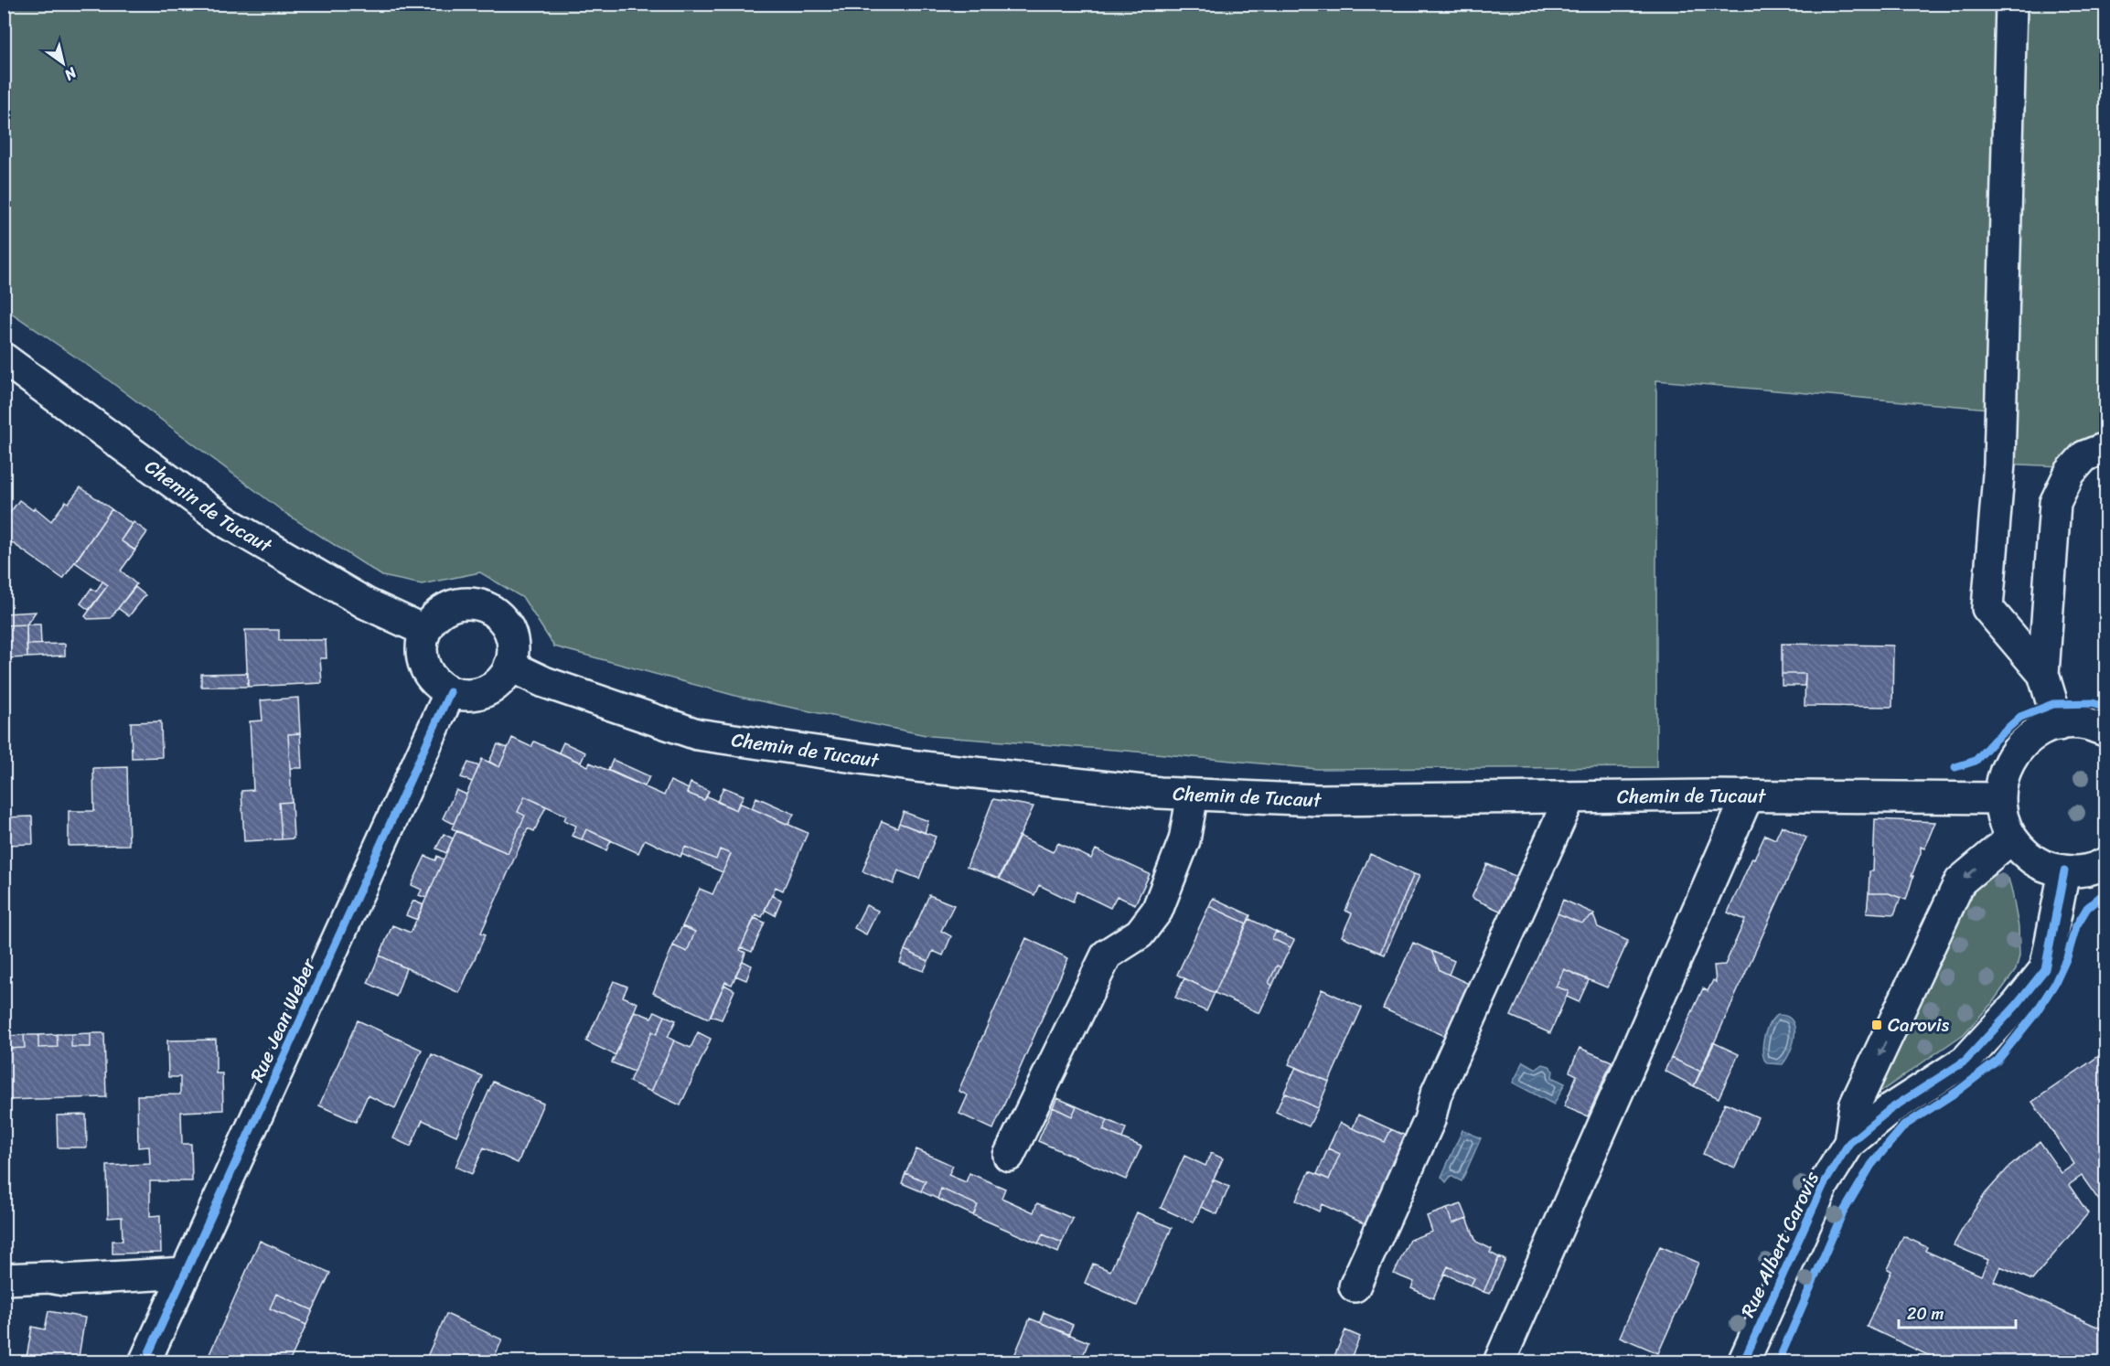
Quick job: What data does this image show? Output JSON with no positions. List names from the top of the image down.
{
  "streets": {
    "main road": ["Chemin de Tucaut", "Rue Jean Weber", "Rue Albert Carovis"]
  },
  "crossings": [
    ["Chemin de Tucaut", "Rue Jean Weber"]
  ],
  "places": {
    "transit": ["Carovis"]
  },
  "scale_bar": "20 m",
  "north": "bottom right"
}
